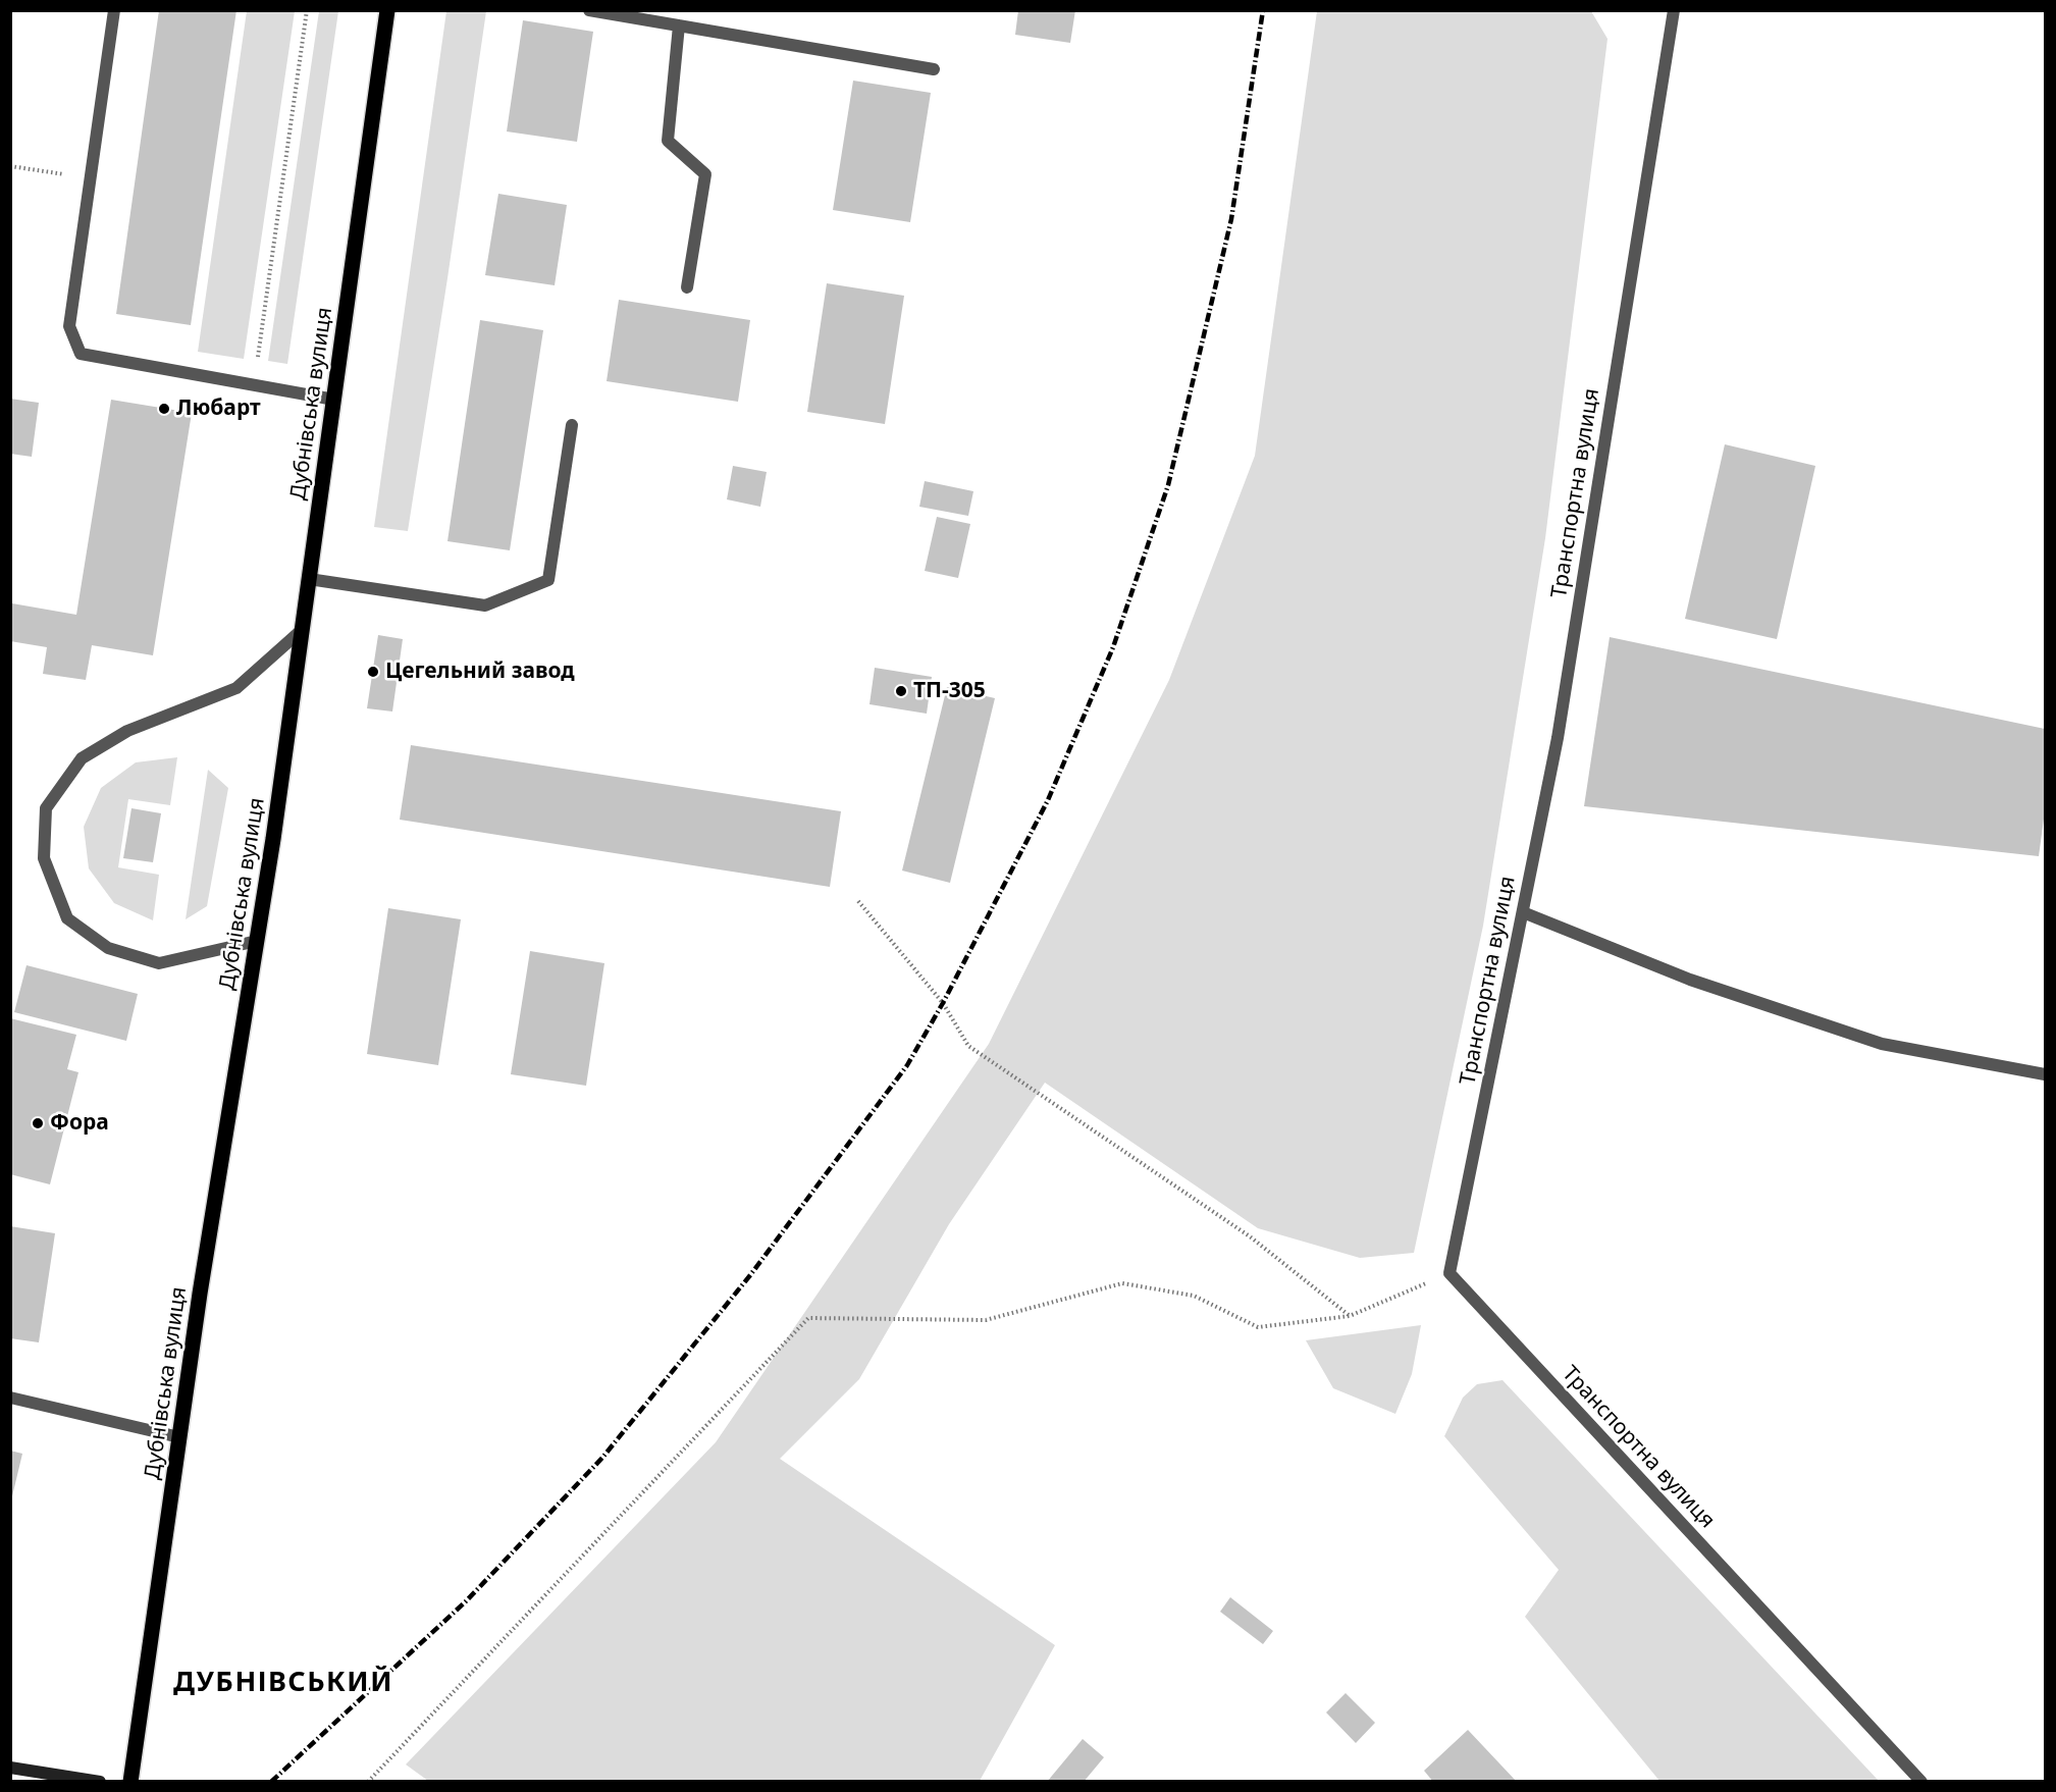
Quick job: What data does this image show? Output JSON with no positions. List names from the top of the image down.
{
  "streets": {
    "main road": ["Дубнівська вулиця"],
    "street": ["Транспортна вулиця"]
  },
  "districts": ["ДУБНІВСЬКИЙ"],
  "places": [
    "Любарт",
    "Цегельний завод",
    "ТП-305",
    "Фора"
  ]
}
